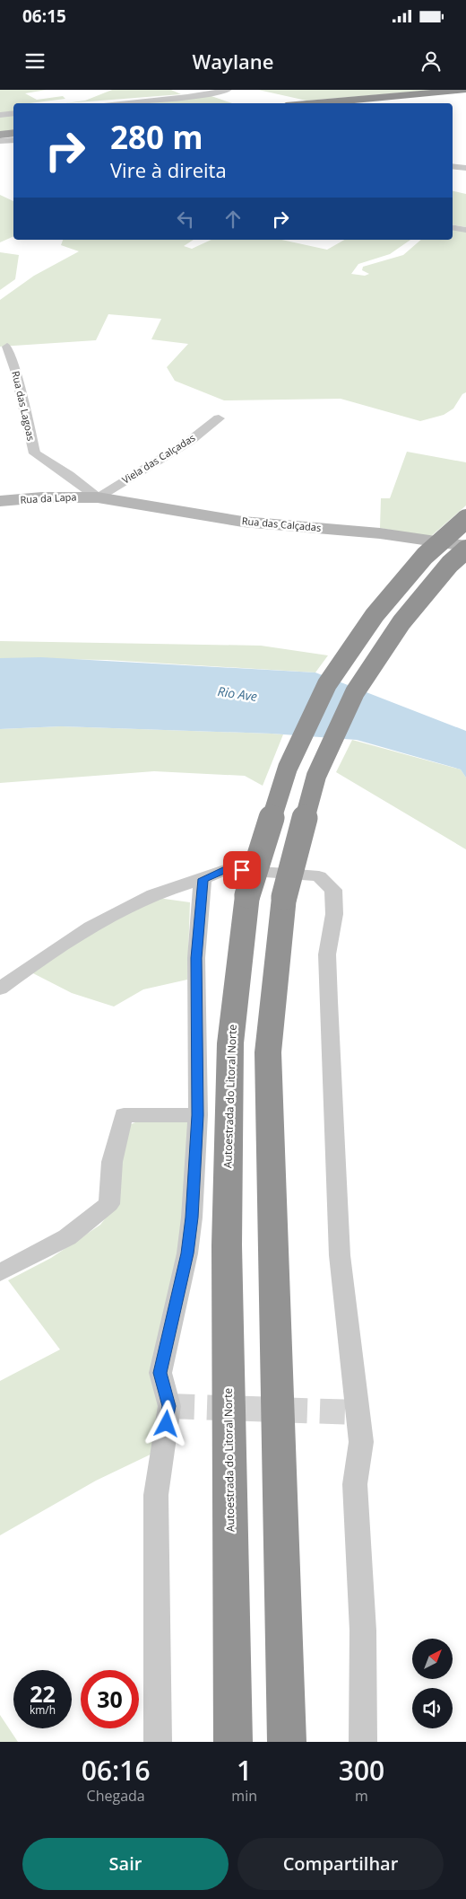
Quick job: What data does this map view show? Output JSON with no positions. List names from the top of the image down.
{
  "streets": {
    "highway": ["Autoestrada do Litoral Norte"],
    "main road": ["Rua da Lapa", "Rua das Calçadas"],
    "street": ["Rua das Lagoas", "Viela das Calçadas"]
  },
  "crossings": [
    ["Rua das Lagoas", "Viela das Calçadas"],
    ["Rua das Lagoas", "Rua da Lapa"],
    ["Rua das Lagoas", "Rua das Calçadas"],
    ["Viela das Calçadas", "Rua da Lapa"],
    ["Viela das Calçadas", "Rua das Calçadas"],
    ["Rua da Lapa", "Rua das Calçadas"]
  ],
  "water": ["Rio Ave"],
  "north": "top right",
  "page": {
    "status": "06:15",
    "header": "Waylane",
    "turn": ["280 m", "Vire à direita"],
    "speed": "22 km/h",
    "limit": "30",
    "eta": [
      "06:16",
      "Chegada",
      "1",
      "min",
      "300",
      "m"
    ],
    "buttons": ["Sair", "Compartilhar"]
  }
}
